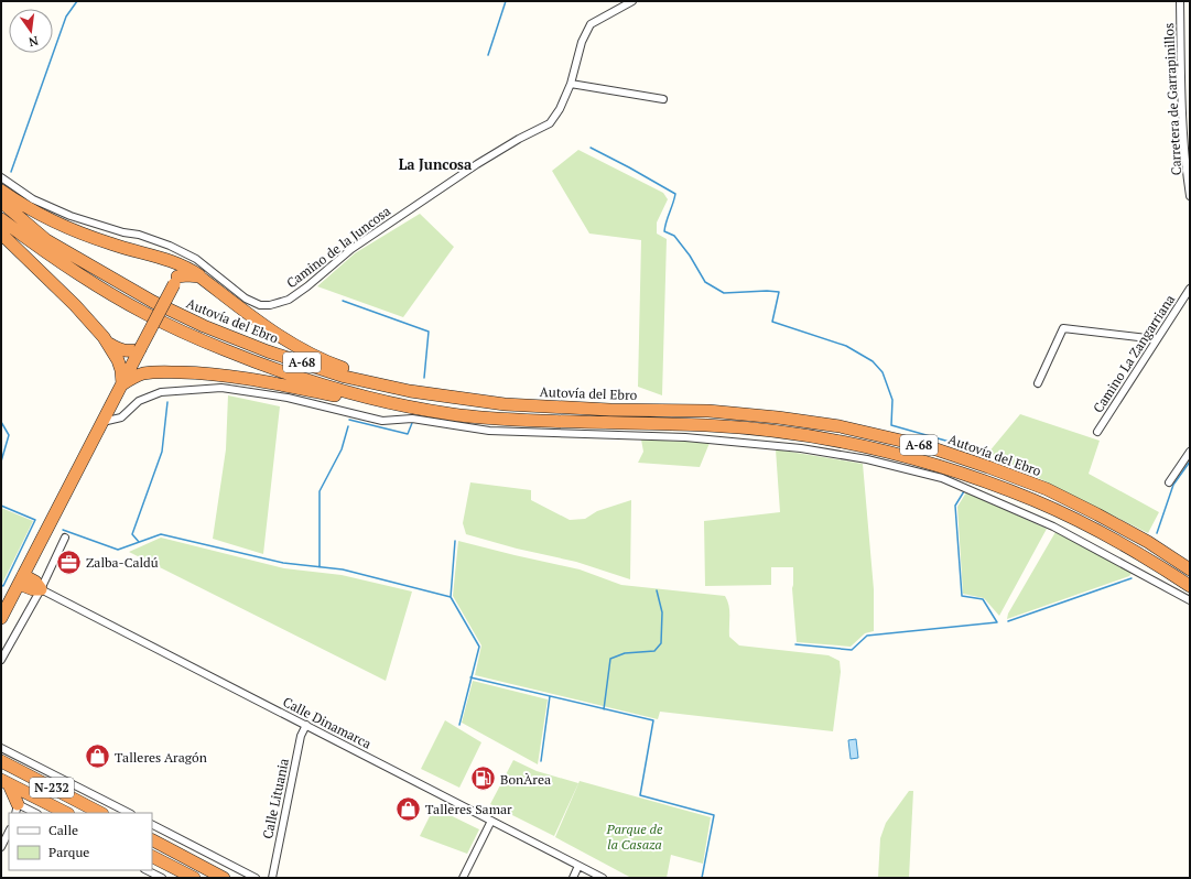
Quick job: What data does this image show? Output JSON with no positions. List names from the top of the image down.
{
  "streets": {
    "highway": ["Autovía del Ebro", "A-68", "N-232"],
    "street": [
      "Carretera de Garrapinillos",
      "Camino de la Juncosa",
      "Camino La Zangarriana",
      "Calle Dinamarca",
      "Calle Lituania"
    ]
  },
  "crossings": [
    ["Calle Dinamarca", "Calle Lituania"]
  ],
  "districts": ["La Juncosa"],
  "parks": ["Parque de la Casaza"],
  "places": {
    "office": ["Zalba-Caldú"],
    "shop": ["Talleres Aragón", "Talleres Samar"],
    "fuel station": ["BonÀrea"]
  },
  "legend": ["Calle", "Parque"],
  "north": "bottom"
}
